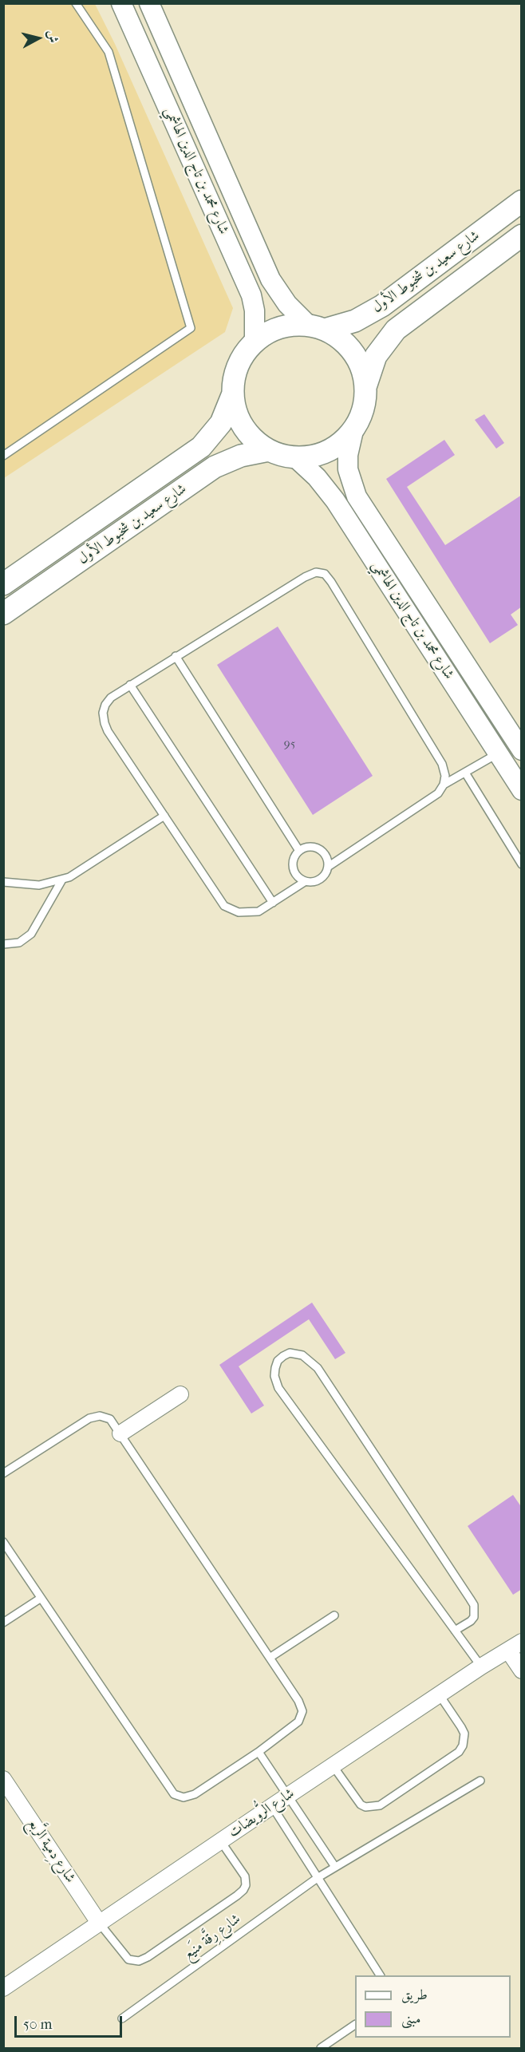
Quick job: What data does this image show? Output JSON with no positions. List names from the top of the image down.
{
  "streets": {
    "main road": ["شارع سعيد بن شخبوط الأول"],
    "street": ["شارع محمد بن تاج الدين الهاشمي", "شارع الرُّويضات", "شارع دِمية الرَّبع"],
    "lane": ["شارع رِقَّة منَيع"]
  },
  "crossings": [
    ["شارع محمد بن تاج الدين الهاشمي", "شارع سعيد بن شخبوط الأول"],
    ["شارع الرُّويضات", "شارع دِمية الرَّبع"]
  ],
  "house_numbers": ["95"],
  "legend": ["طريق", "مبنى"],
  "scale_bar": "50 m",
  "north": "right"
}
